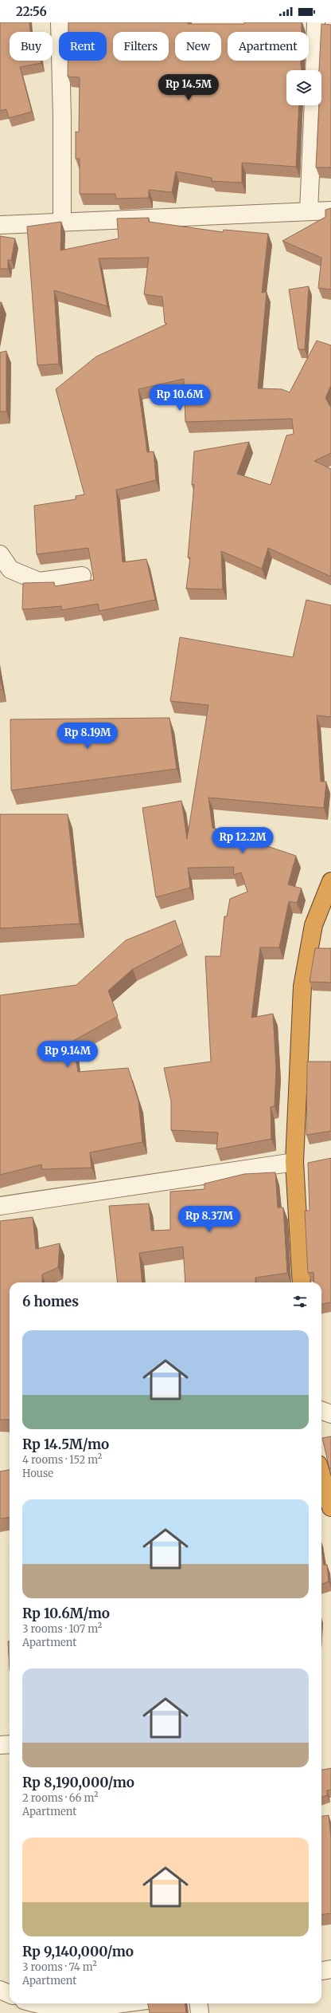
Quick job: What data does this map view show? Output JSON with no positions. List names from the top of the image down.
{
  "page": {
    "status": "22:56",
    "chip": [
      "Buy",
      "Rent",
      "Filters",
      "New",
      "Apartment"
    ],
    "price": [
      "Rp 14.5M",
      "Rp 10.6M",
      "Rp 8.19M",
      "Rp 12.2M",
      "Rp 9.14M",
      "Rp 8.37M"
    ],
    "heading": "6 homes",
    "list": [
      {
        "name": "Rp 14.5M/mo",
        "note": "4 rooms · 152 m² · House"
      },
      {
        "name": "Rp 10.6M/mo",
        "note": "3 rooms · 107 m² · Apartment"
      },
      {
        "name": "Rp 8,190,000/mo",
        "note": "2 rooms · 66 m² · Apartment"
      },
      {
        "name": "Rp 9,140,000/mo",
        "note": "3 rooms · 74 m² · Apartment"
      }
    ]
  }
}
